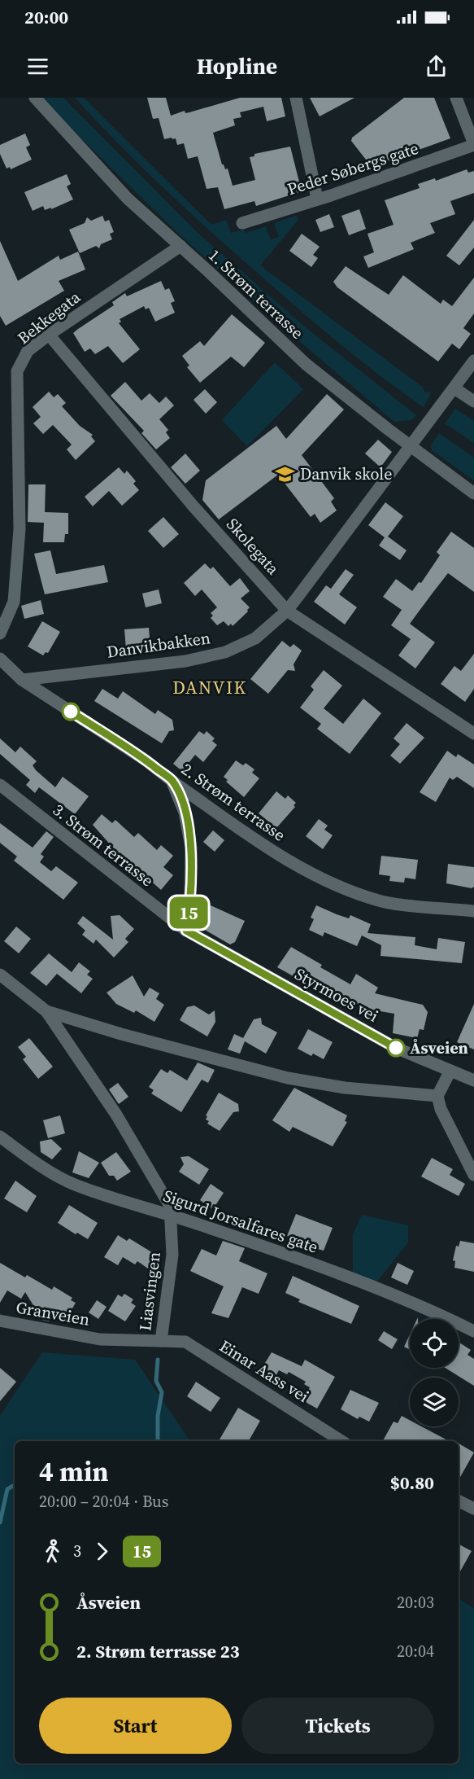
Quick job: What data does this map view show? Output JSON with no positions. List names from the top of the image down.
{
  "streets": {
    "street": [
      "Peder Søbergs gate",
      "1. Strøm terrasse",
      "Bekkegata",
      "Skolegata",
      "Danvikbakken",
      "2. Strøm terrasse",
      "3. Strøm terrasse",
      "Styrmoes vei",
      "Sigurd Jorsalfares gate",
      "Liasvingen",
      "Granveien",
      "Einar Aass vei"
    ]
  },
  "crossings": [
    ["1. Strøm terrasse", "Bekkegata"],
    ["1. Strøm terrasse", "Danvikbakken"],
    ["Bekkegata", "Skolegata"],
    ["Skolegata", "Danvikbakken"],
    ["Danvikbakken", "2. Strøm terrasse"],
    ["3. Strøm terrasse", "Styrmoes vei"],
    ["Sigurd Jorsalfares gate", "Liasvingen"],
    ["Liasvingen", "Granveien"],
    ["Liasvingen", "Einar Aass vei"]
  ],
  "districts": ["DANVIK"],
  "places": {
    "school or university": ["Danvik skole"],
    "other": ["Åsveien"]
  },
  "lines": ["bus line 15"],
  "page": {
    "status": "20:00",
    "header": "Hopline",
    "on_map": "15",
    "heading": ["4 min", "20:00 – 20:04 · Bus", "$0.80"],
    "legs": ["3", "15"],
    "list": [
      {
        "name": "Åsveien",
        "value": "20:03"
      },
      {
        "name": "2. Strøm terrasse 23",
        "value": "20:04"
      }
    ],
    "buttons": ["Start", "Tickets"]
  }
}
